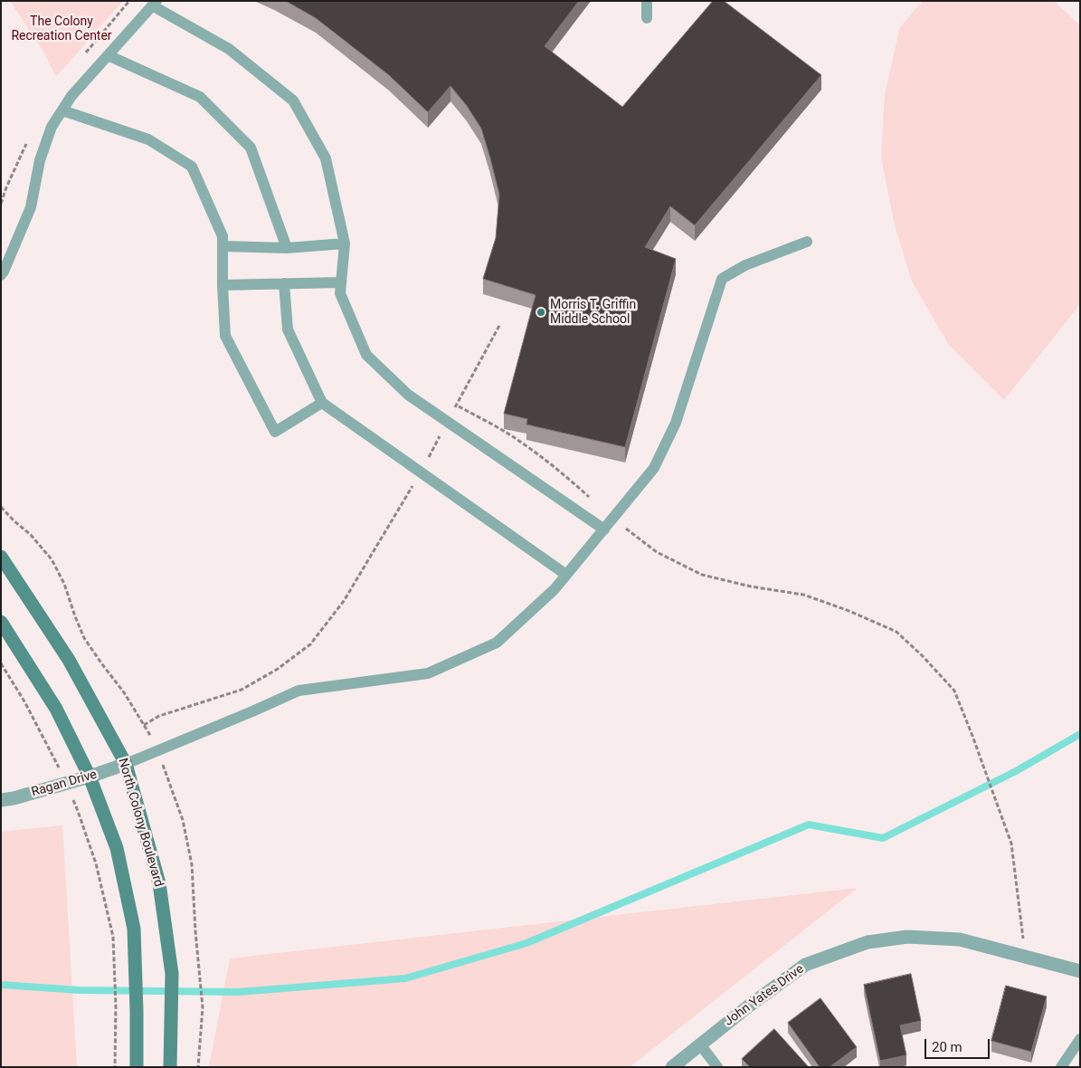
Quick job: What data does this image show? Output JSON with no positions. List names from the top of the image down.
{
  "streets": {
    "main road": ["North Colony Boulevard"],
    "street": ["Ragan Drive", "John Yates Drive"]
  },
  "crossings": [
    ["Ragan Drive", "North Colony Boulevard"]
  ],
  "parks": ["The Colony Recreation Center"],
  "places": ["Morris T. Griffin Middle School"],
  "scale_bar": "20 m"
}
